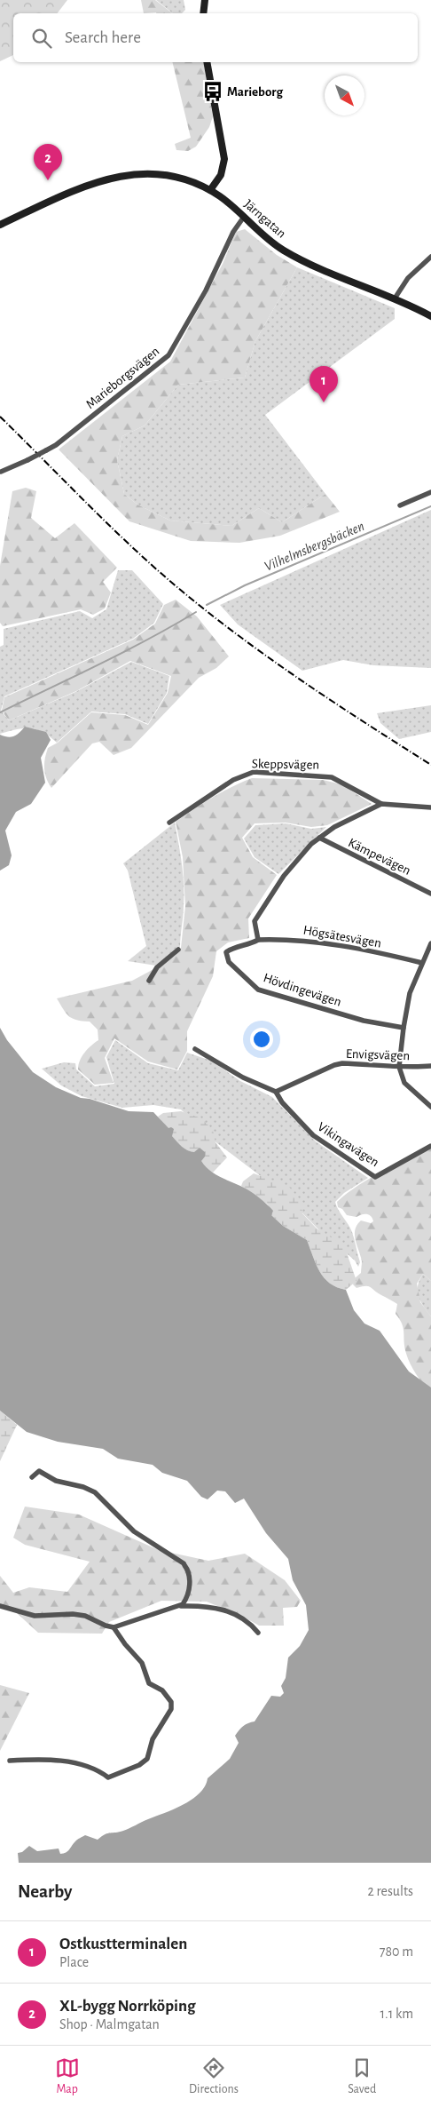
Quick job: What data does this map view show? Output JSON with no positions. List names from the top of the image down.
{
  "streets": {
    "street": [
      "Järngatan",
      "Marieborgsvägen",
      "Skeppsvägen",
      "Kämpevägen",
      "Högsätesvägen",
      "Hövdingevägen",
      "Envigsvägen",
      "Vikingavägen"
    ]
  },
  "crossings": [
    ["Järngatan", "Marieborgsvägen"],
    ["Högsätesvägen", "Hövdingevägen"],
    ["Envigsvägen", "Vikingavägen"]
  ],
  "water": ["Vilhelmsbergsbäcken"],
  "places": {
    "bus stop": ["Marieborg"]
  },
  "north": "bottom right",
  "page": {
    "search": "Search here",
    "pins": ["2", "1"],
    "heading": ["Nearby", "2 results"],
    "list": [
      {
        "mark": "1",
        "name": "Ostkustterminalen",
        "note": "Place",
        "value": "780 m"
      },
      {
        "mark": "2",
        "name": "XL-bygg Norrköping",
        "note": "Shop · Malmgatan",
        "value": "1.1 km"
      }
    ],
    "nav": ["Map", "Directions", "Saved"]
  }
}
